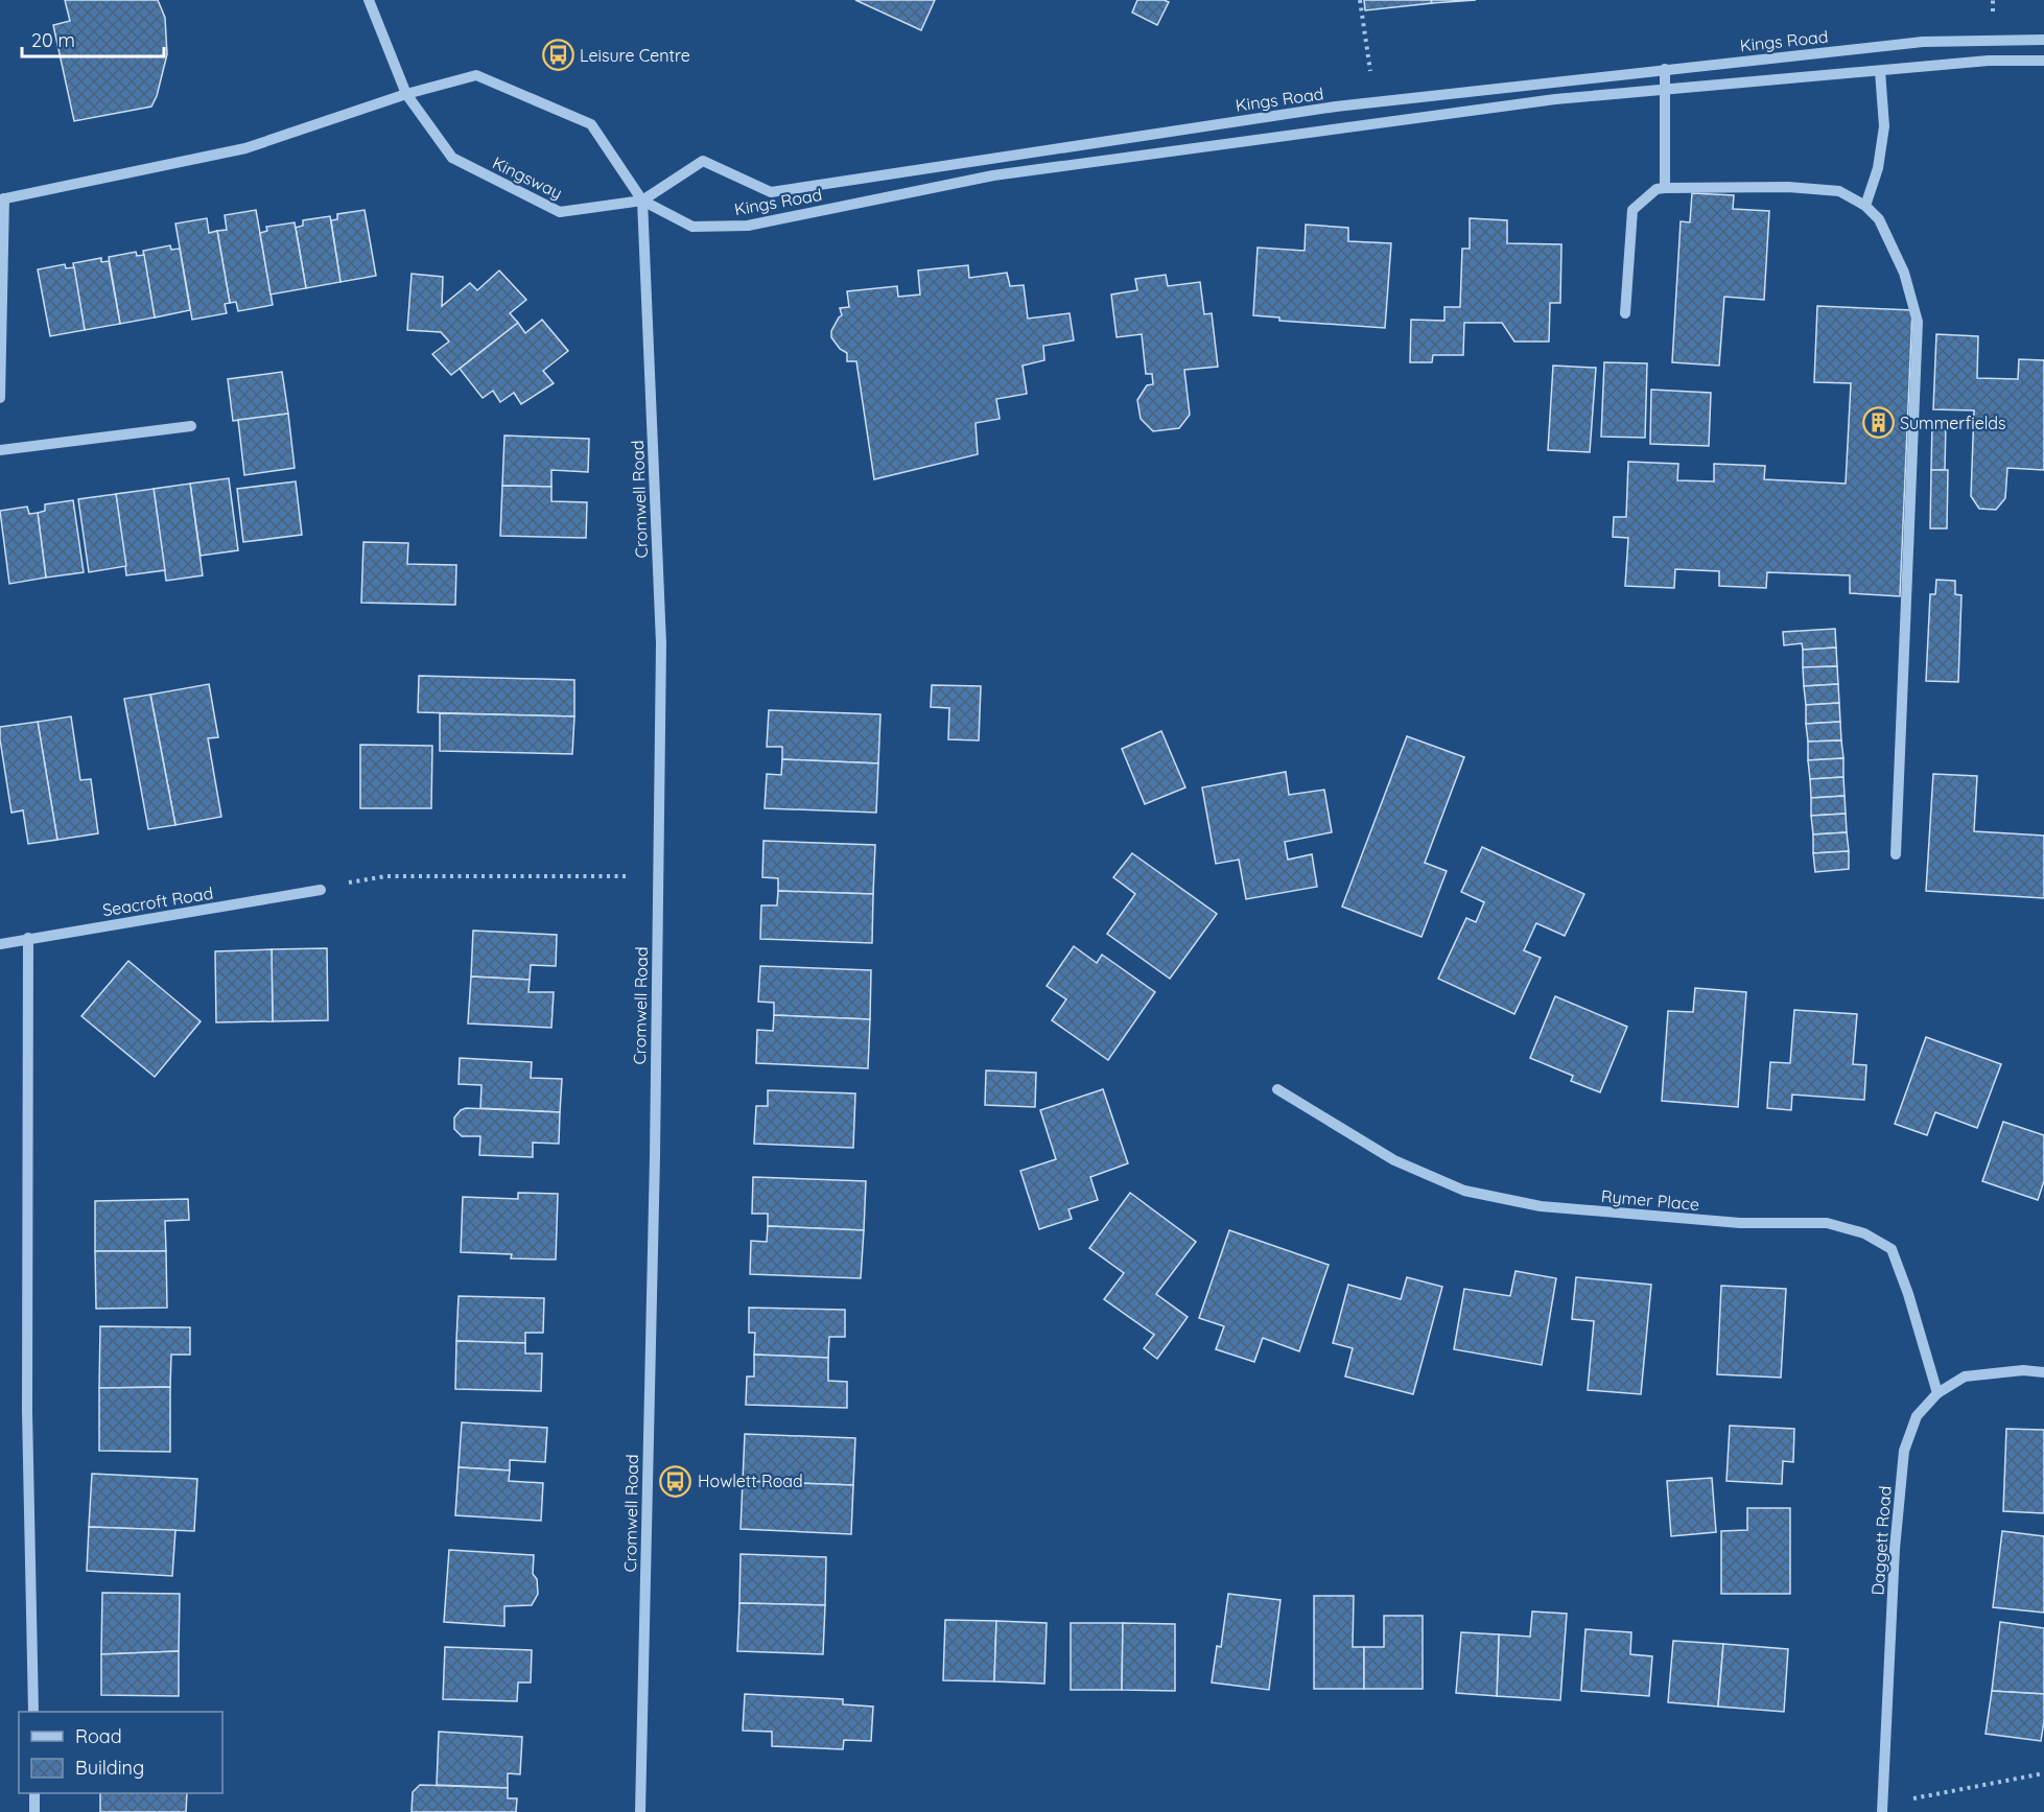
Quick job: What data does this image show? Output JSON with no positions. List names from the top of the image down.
{
  "streets": {
    "street": [
      "Kings Road",
      "Kingsway",
      "Cromwell Road",
      "Seacroft Road",
      "Rymer Place",
      "Daggett Road"
    ]
  },
  "crossings": [
    ["Kings Road", "Kingsway"],
    ["Kings Road", "Cromwell Road"],
    ["Kingsway", "Cromwell Road"],
    ["Rymer Place", "Daggett Road"]
  ],
  "places": {
    "bus stop": ["Leisure Centre", "Howlett Road"],
    "building": ["Summerfields"]
  },
  "legend": ["Road", "Building"],
  "scale_bar": "20 m"
}
